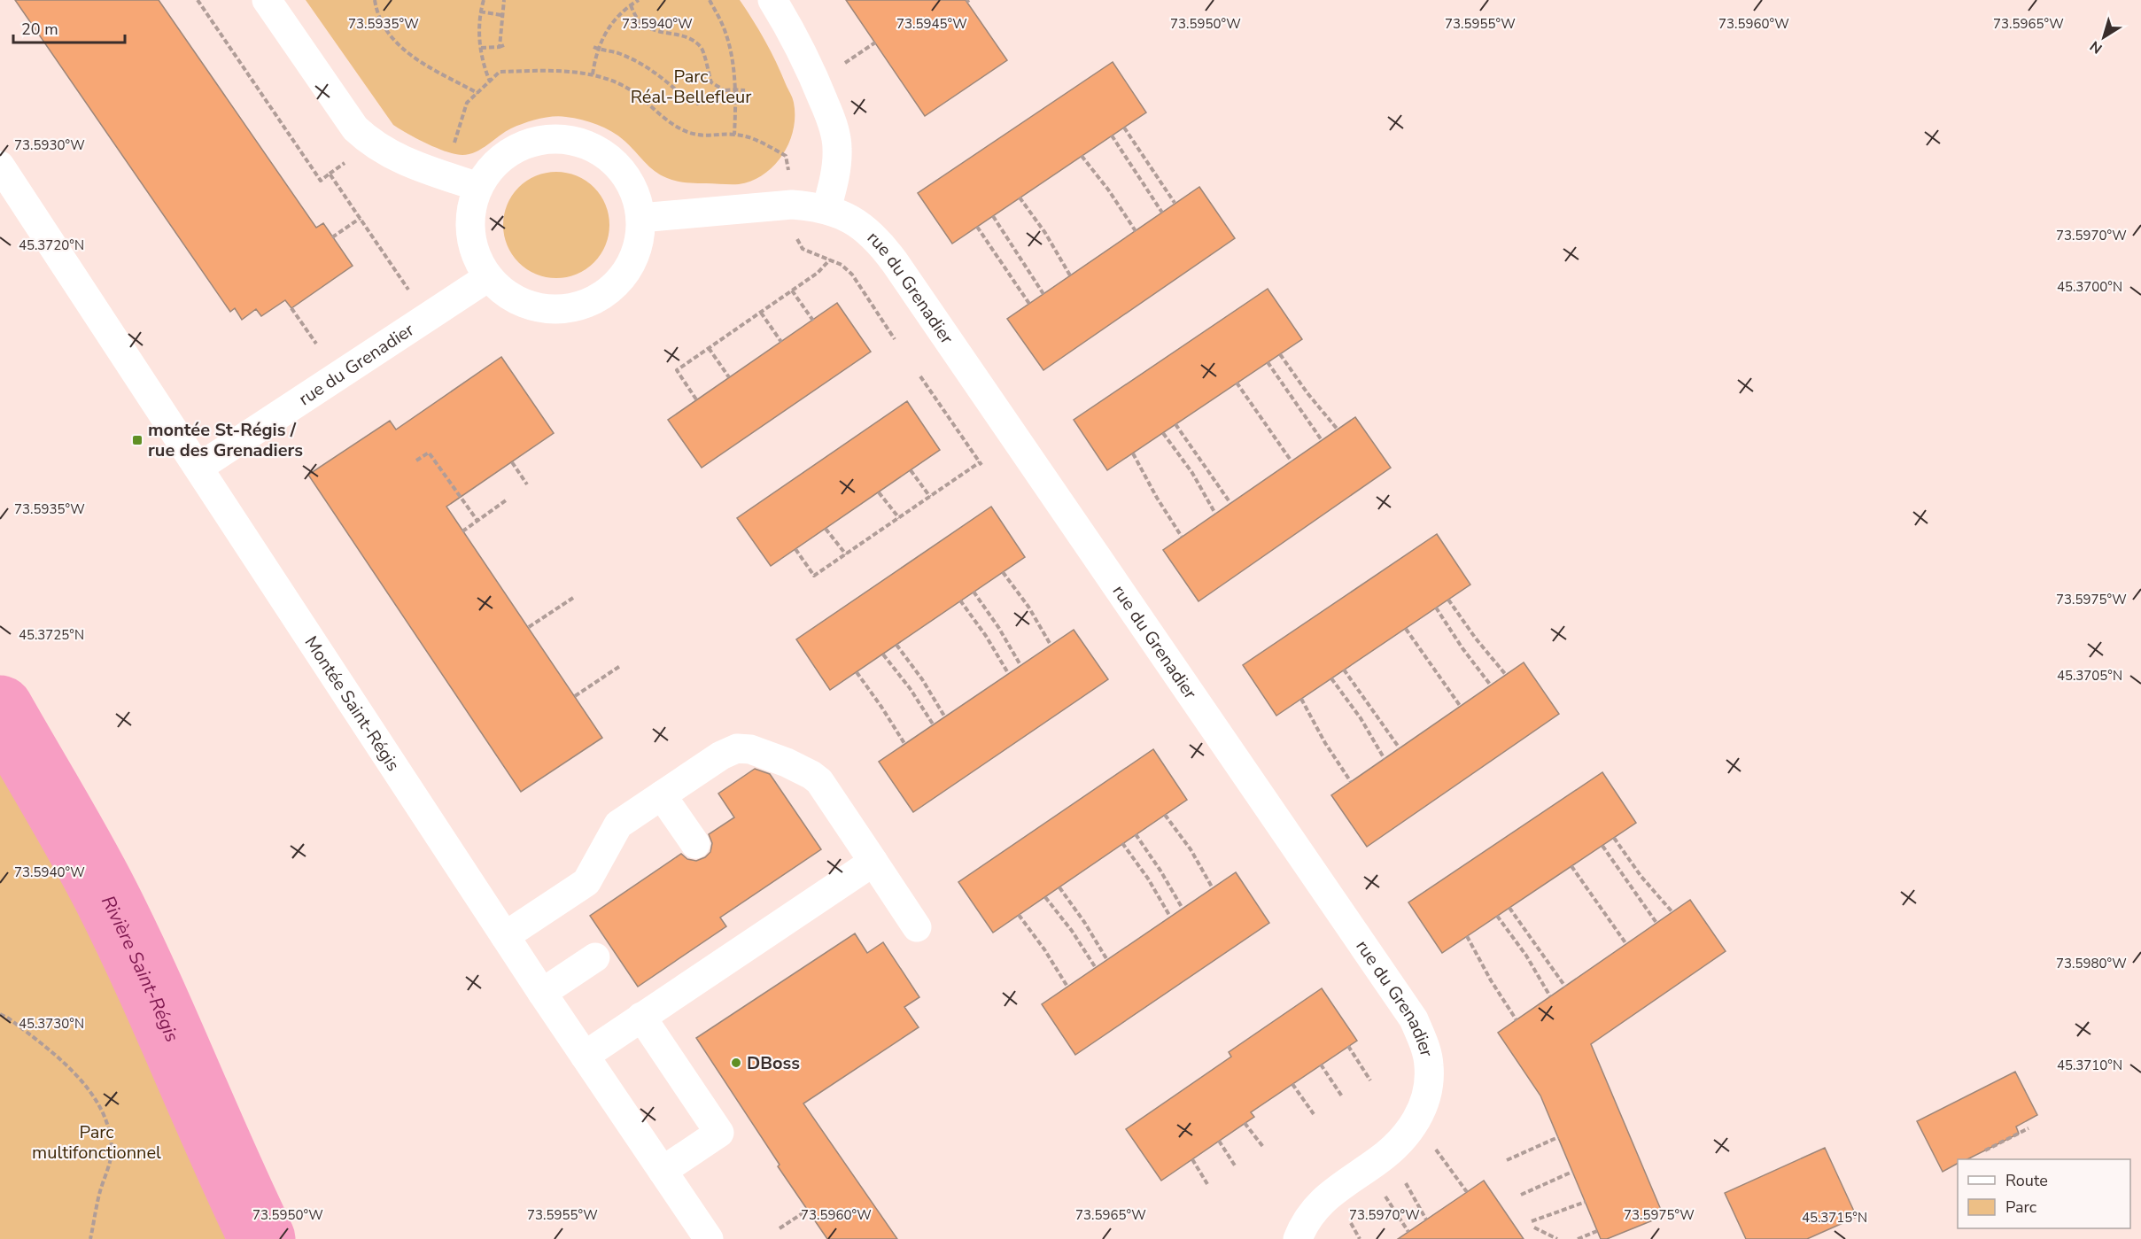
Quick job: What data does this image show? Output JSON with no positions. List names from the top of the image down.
{
  "streets": {
    "street": ["rue du Grenadier", "Montée Saint-Régis"]
  },
  "crossings": [
    ["rue du Grenadier", "Montée Saint-Régis"]
  ],
  "water": ["Rivière Saint-Régis"],
  "parks": ["Parc Réal-Bellefleur", "Parc multifonctionnel"],
  "places": {
    "transit": ["montée St-Régis / rue des Grenadiers"],
    "other": ["DBoss"]
  },
  "legend": ["Route", "Parc"],
  "scale_bar": "20 m",
  "north": "bottom left",
  "coordinates": [
    "73.5935°W",
    "73.5940°W",
    "73.5945°W",
    "73.5950°W",
    "73.5955°W",
    "73.5960°W",
    "73.5965°W",
    "73.5930°W",
    "73.5970°W",
    "45.3720°N",
    "45.3700°N",
    "73.5975°W",
    "45.3725°N",
    "45.3705°N",
    "73.5980°W",
    "45.3730°N",
    "45.3710°N",
    "45.3715°N"
  ]
}
